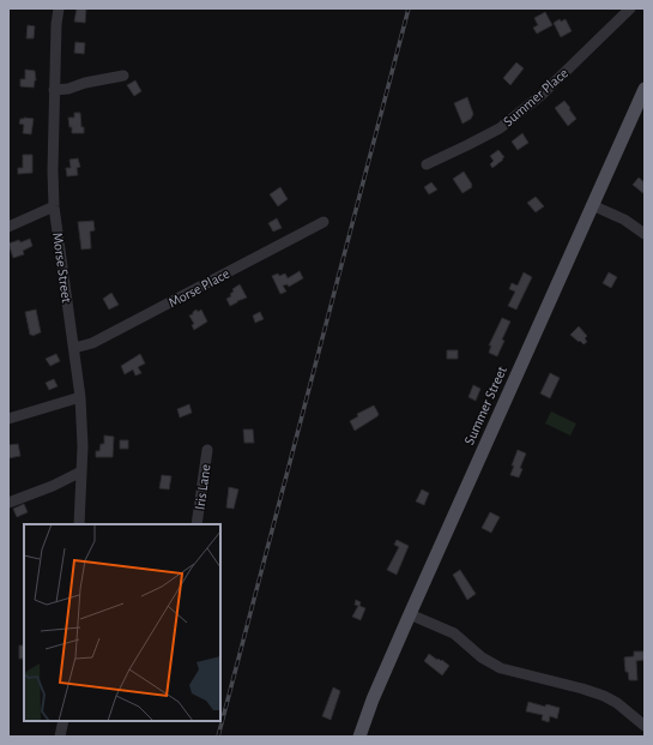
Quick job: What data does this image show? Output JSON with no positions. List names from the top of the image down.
{
  "streets": {
    "main road": ["Summer Street"],
    "street": [
      "Summer Place",
      "Morse Street",
      "Morse Place",
      "Iris Lane"
    ]
  },
  "crossings": [
    ["Morse Street", "Morse Place"]
  ]
}
